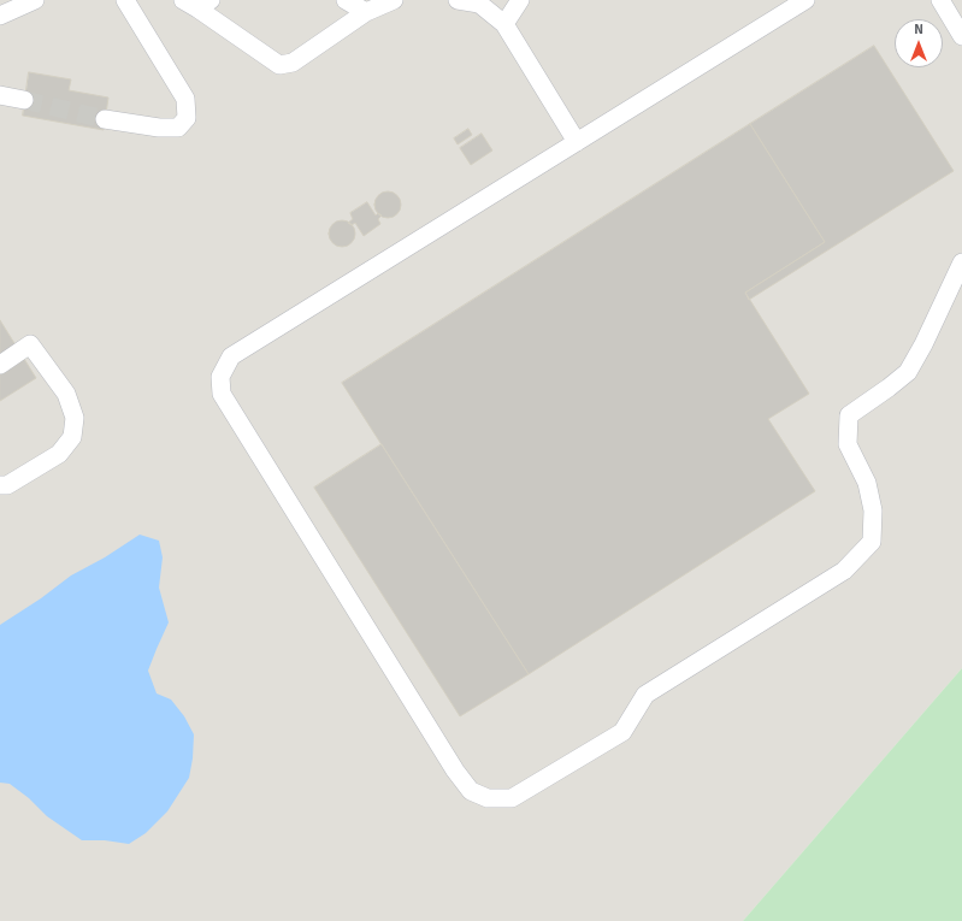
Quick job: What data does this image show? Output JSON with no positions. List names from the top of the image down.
{
  "north": "top"
}
